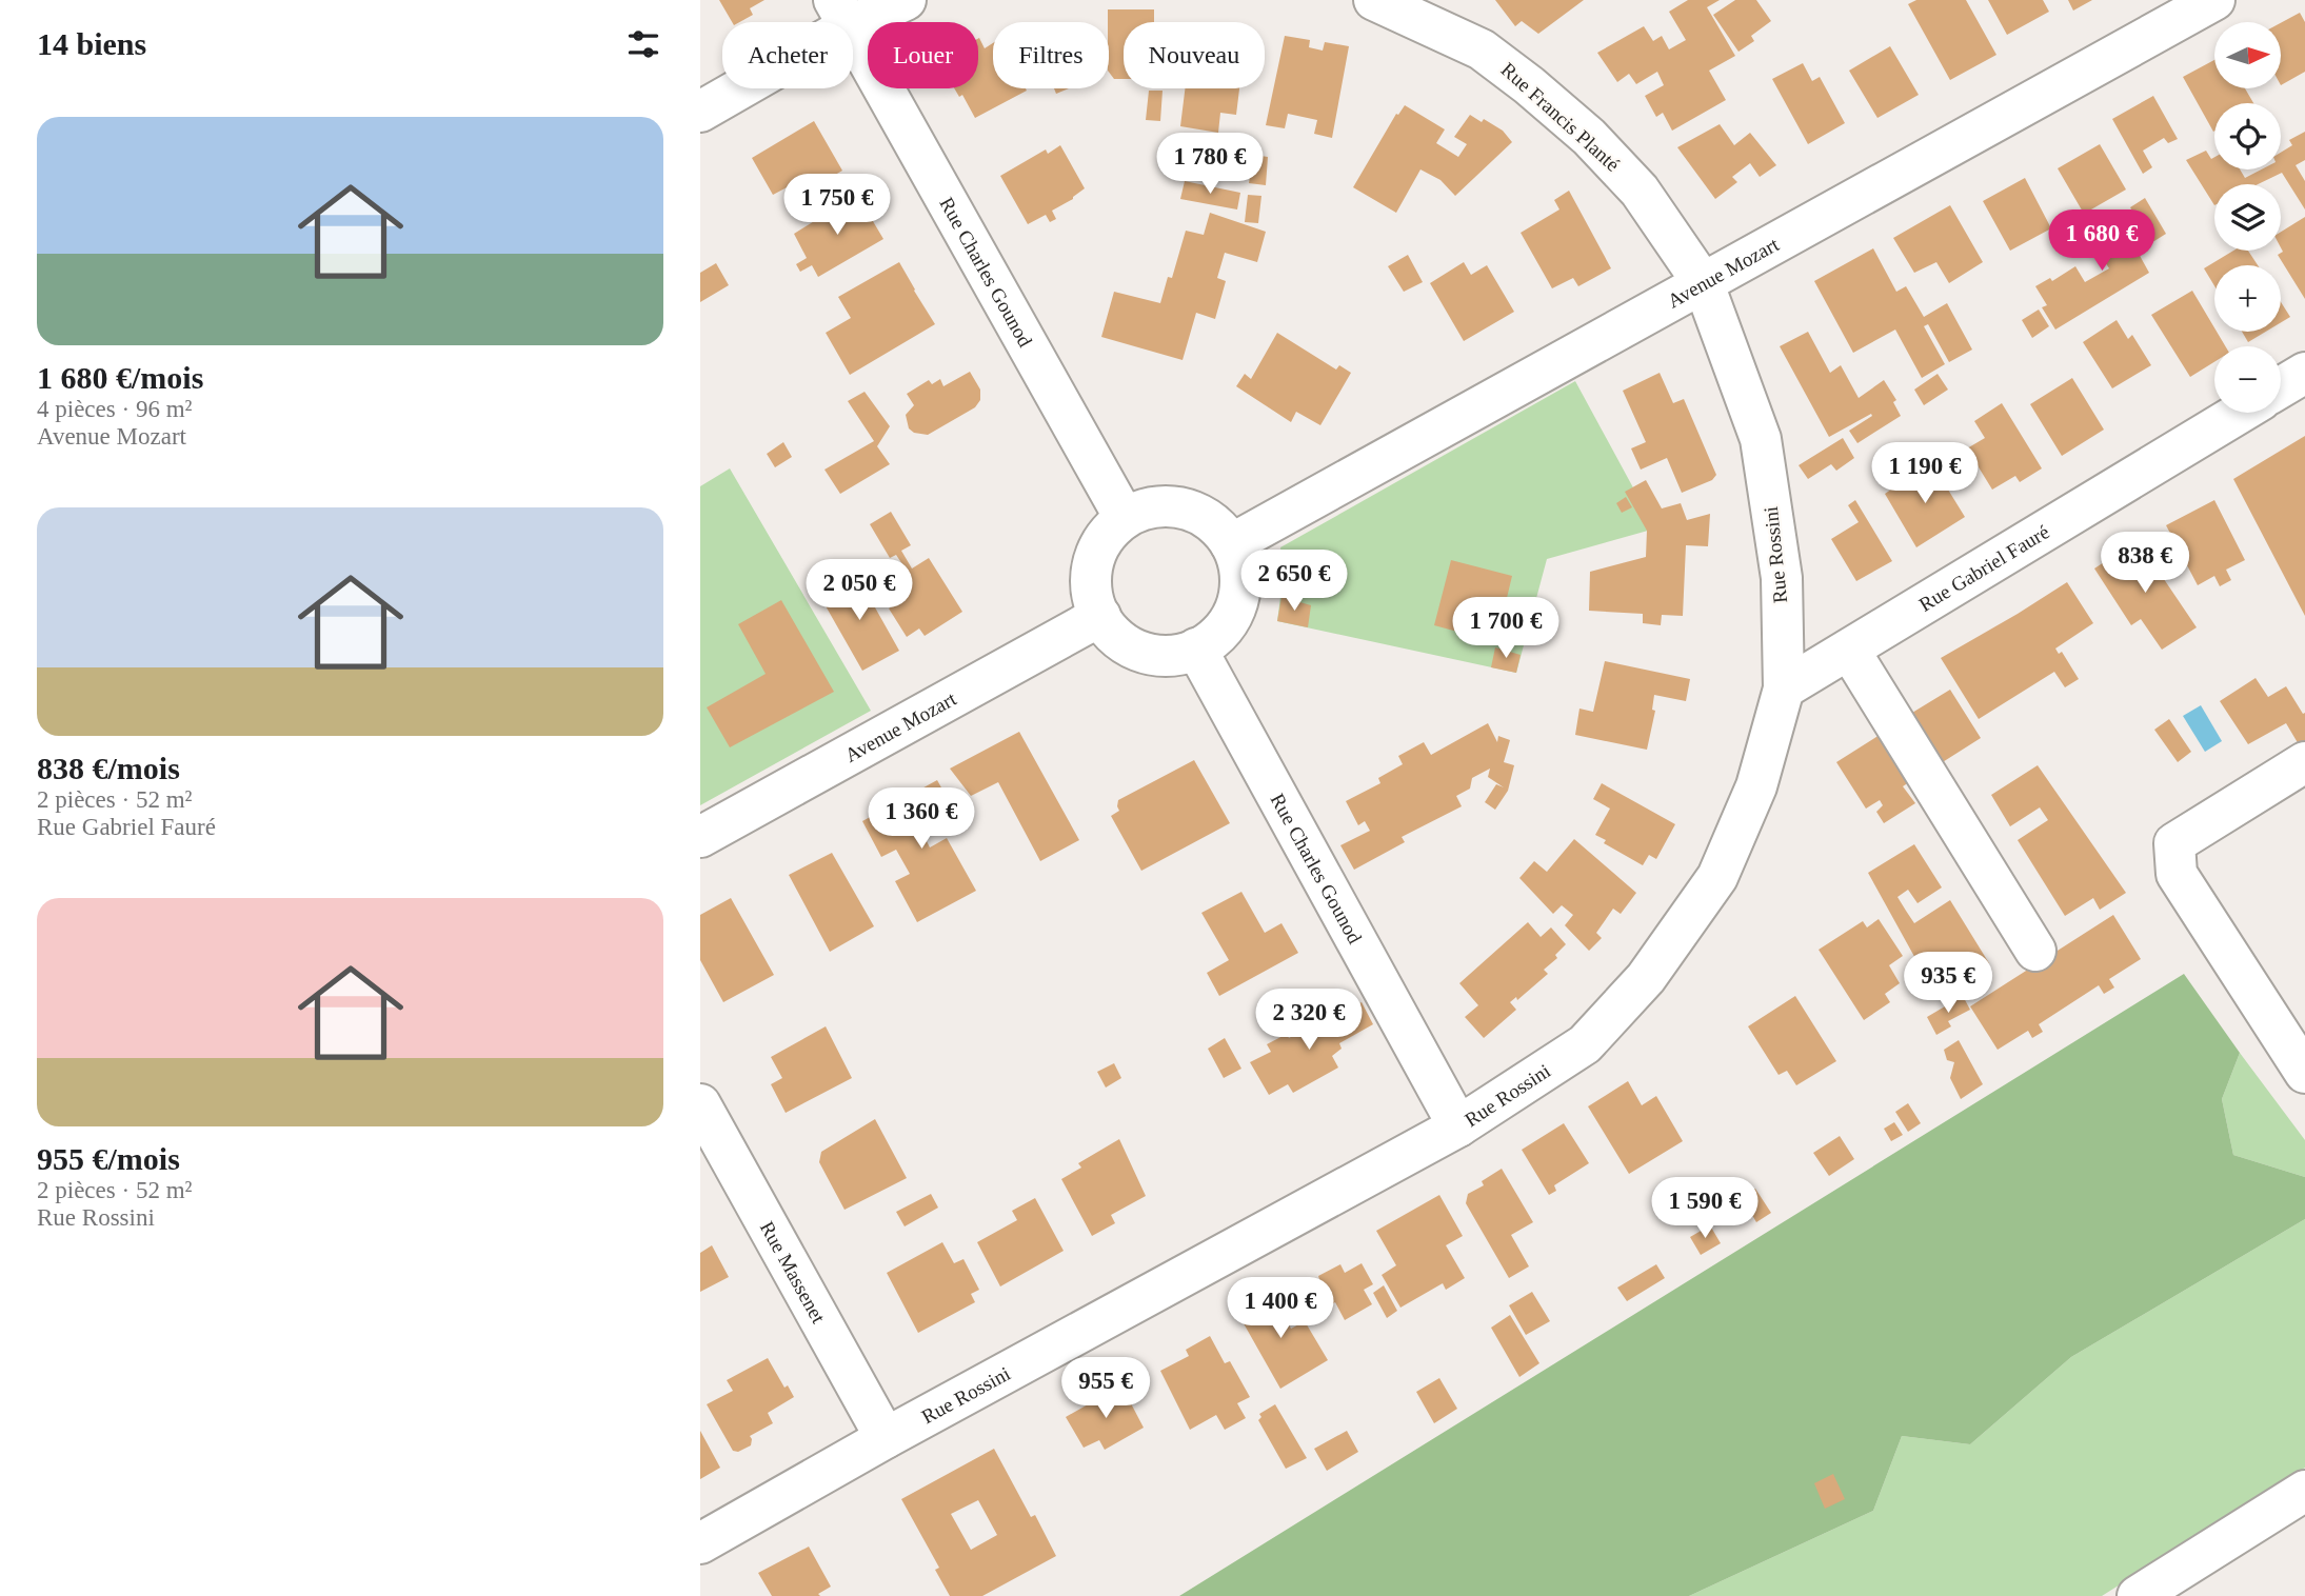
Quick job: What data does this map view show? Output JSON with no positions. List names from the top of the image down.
{
  "streets": {
    "street": [
      "Rue Francis Planté",
      "Rue Charles Gounod",
      "Avenue Mozart",
      "Rue Rossini",
      "Rue Gabriel Fauré",
      "Rue Massenet"
    ]
  },
  "crossings": [
    ["Rue Francis Planté", "Avenue Mozart"],
    ["Rue Francis Planté", "Rue Rossini"],
    ["Rue Charles Gounod", "Avenue Mozart"],
    ["Rue Charles Gounod", "Rue Rossini"],
    ["Avenue Mozart", "Rue Rossini"],
    ["Rue Rossini", "Rue Gabriel Fauré"],
    ["Rue Rossini", "Rue Massenet"]
  ],
  "north": "right",
  "page": {
    "heading": "14 biens",
    "map_buttons": ["+", "−"],
    "chip": [
      "Acheter",
      "Louer",
      "Filtres",
      "Nouveau"
    ],
    "list": [
      {
        "name": "1 680 €/mois",
        "note": "4 pièces · 96 m² · Avenue Mozart"
      },
      {
        "name": "838 €/mois",
        "note": "2 pièces · 52 m² · Rue Gabriel Fauré"
      },
      {
        "name": "955 €/mois",
        "note": "2 pièces · 52 m² · Rue Rossini"
      }
    ],
    "price": [
      "1 780 €",
      "1 750 €",
      "1 680 €",
      "1 190 €",
      "838 €",
      "2 650 €",
      "2 050 €",
      "1 700 €",
      "1 360 €",
      "935 €",
      "2 320 €",
      "1 590 €",
      "1 400 €",
      "955 €"
    ]
  }
}
